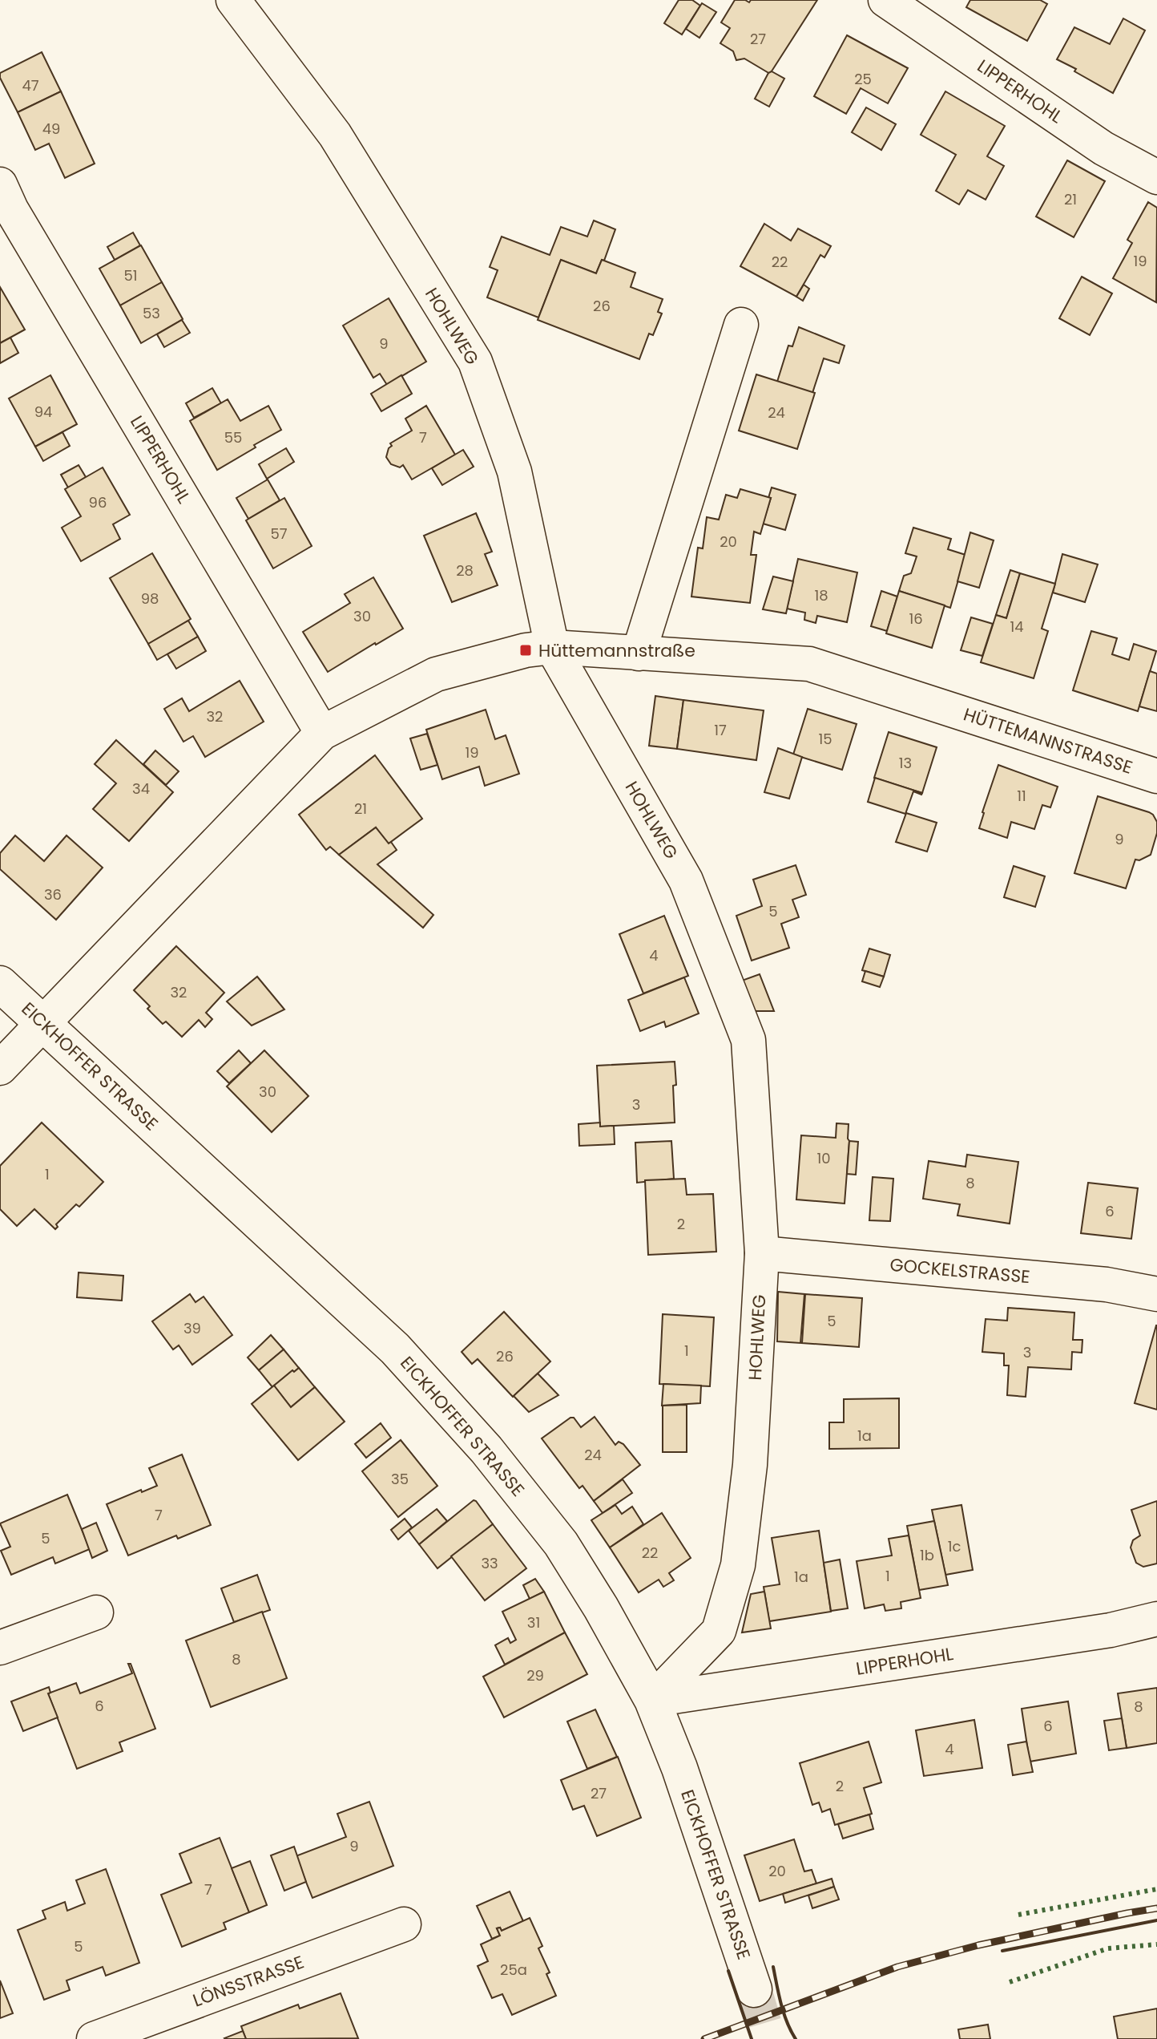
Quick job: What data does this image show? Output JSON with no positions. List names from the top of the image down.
{
  "streets": {
    "main road": ["EICKHOFFER STRASSE"],
    "street": [
      "LIPPERHOHL",
      "HOHLWEG",
      "HÜTTEMANNSTRASSE",
      "GOCKELSTRASSE",
      "LÖNSSTRASSE"
    ]
  },
  "crossings": [
    ["LIPPERHOHL", "HOHLWEG"],
    ["LIPPERHOHL", "HÜTTEMANNSTRASSE"],
    ["LIPPERHOHL", "EICKHOFFER STRASSE"],
    ["HOHLWEG", "HÜTTEMANNSTRASSE"],
    ["HOHLWEG", "EICKHOFFER STRASSE"],
    ["HOHLWEG", "GOCKELSTRASSE"],
    ["HÜTTEMANNSTRASSE", "EICKHOFFER STRASSE"]
  ],
  "places": {
    "transit": ["Hüttemannstraße"]
  },
  "house_numbers": [
    "27",
    "25",
    "47",
    "49",
    "21",
    "19",
    "22",
    "51",
    "26",
    "53",
    "9",
    "94",
    "24",
    "55",
    "7",
    "96",
    "57",
    "20",
    "28",
    "18",
    "98",
    "30",
    "16",
    "14",
    "32",
    "17",
    "15",
    "19",
    "13",
    "34",
    "11",
    "21",
    "9",
    "36",
    "5",
    "4",
    "32",
    "30",
    "3",
    "10",
    "1",
    "8",
    "6",
    "2",
    "5",
    "39",
    "1",
    "3",
    "26",
    "1a",
    "24",
    "35",
    "7",
    "5",
    "1c",
    "22",
    "1b",
    "33",
    "1",
    "1a",
    "31",
    "8",
    "29",
    "6",
    "8",
    "6",
    "4",
    "2",
    "27",
    "9",
    "20",
    "7",
    "5",
    "25a"
  ]
}
